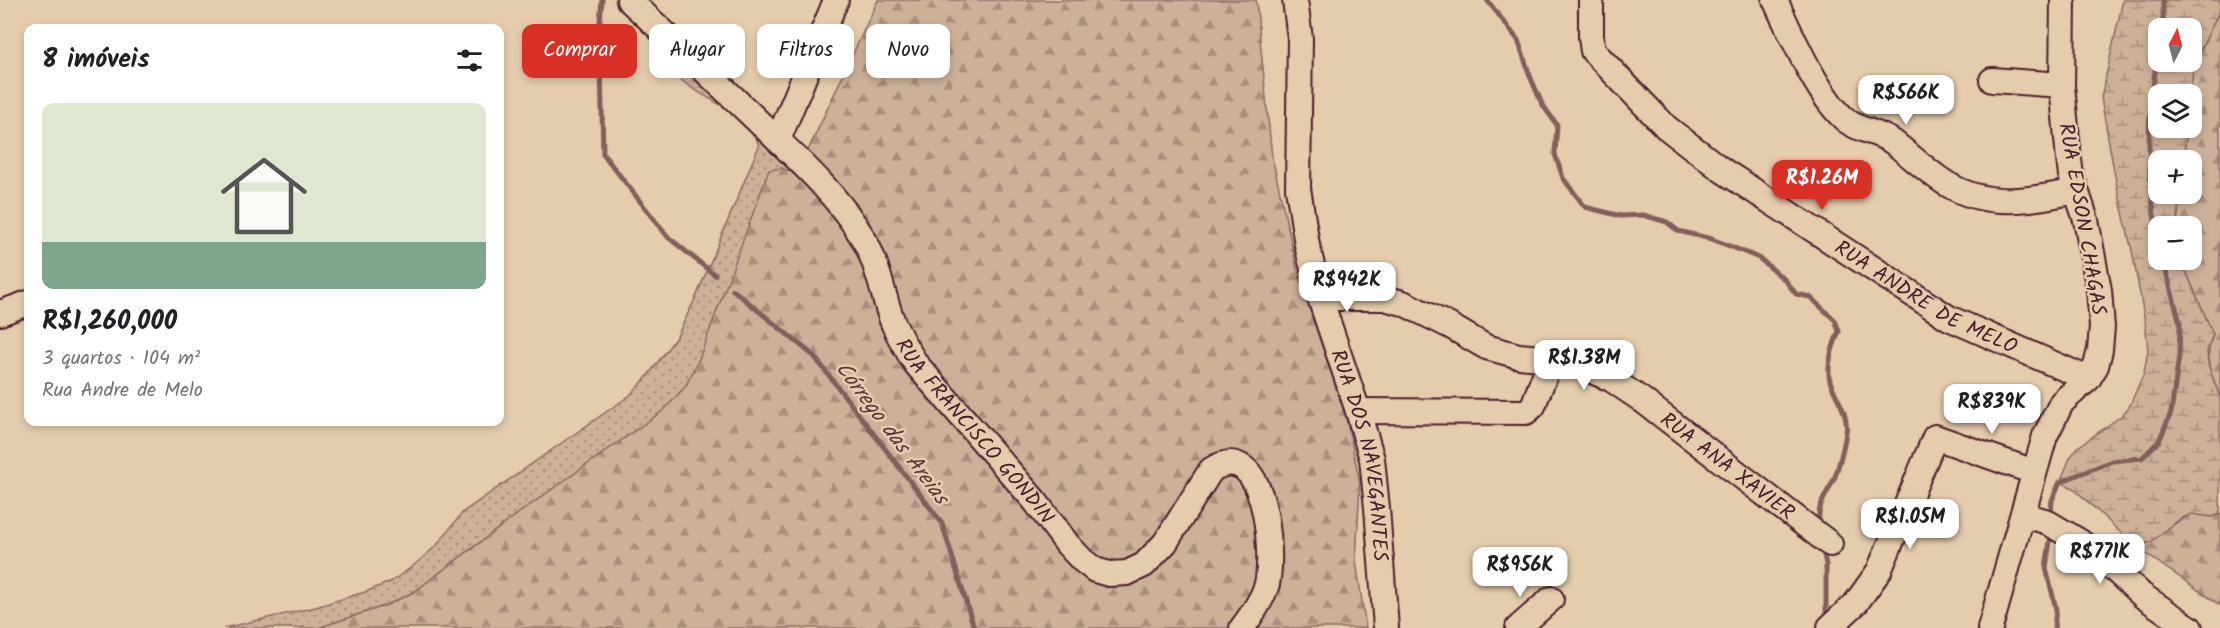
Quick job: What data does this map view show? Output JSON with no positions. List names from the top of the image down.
{
  "streets": {
    "street": [
      "RUA EDSON CHAGAS",
      "RUA ANDRE DE MELO",
      "RUA FRANCISCO GONDIN",
      "RUA DOS NAVEGANTES",
      "RUA ANA XAVIER"
    ]
  },
  "crossings": [
    ["RUA EDSON CHAGAS", "RUA ANDRE DE MELO"],
    ["RUA DOS NAVEGANTES", "RUA ANA XAVIER"]
  ],
  "water": ["Córrego das Areias"],
  "north": "top",
  "page": {
    "map_buttons": ["+", "−"],
    "chip": [
      "Comprar",
      "Alugar",
      "Filtros",
      "Novo"
    ],
    "heading": "8 imóveis",
    "price": [
      "R$566K",
      "R$1.26M",
      "R$942K",
      "R$1.38M",
      "R$839K",
      "R$1.05M",
      "R$771K",
      "R$956K"
    ],
    "list": [
      {
        "name": "R$1,260,000",
        "note": "3 quartos · 104 m² · Rua Andre de Melo"
      }
    ]
  }
}
